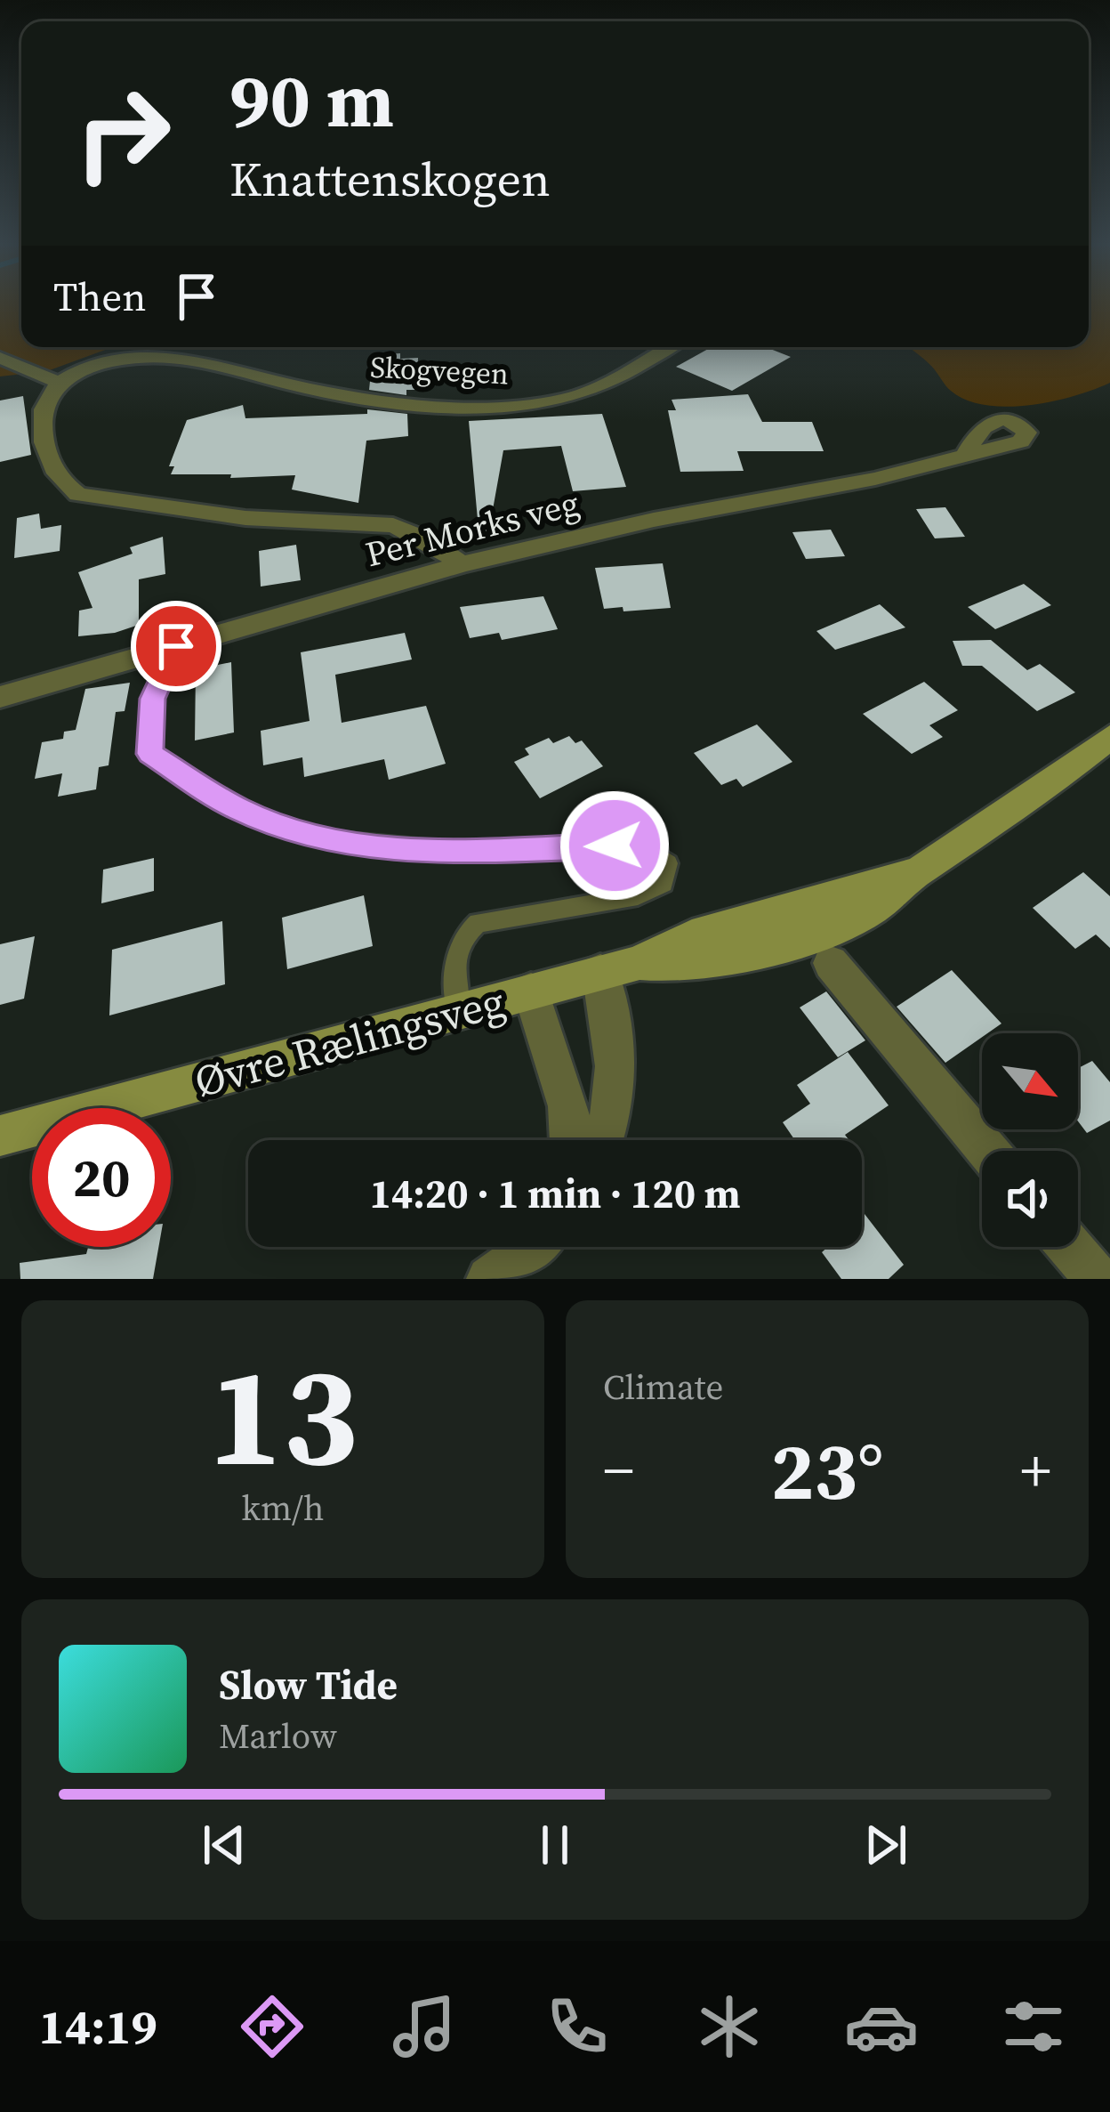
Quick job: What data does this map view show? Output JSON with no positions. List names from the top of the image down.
{
  "streets": {
    "main road": ["Øvre Rælingsveg"],
    "street": ["Skogvegen", "Per Morks veg"]
  },
  "north": "bottom right",
  "page": {
    "turn": ["90 m", "Knattenskogen"],
    "then": "Then",
    "limit": "20",
    "trip": "14:20 · 1 min · 120 m",
    "tile": [
      ["13", "km/h"],
      "Climate"
    ],
    "heat": ["−", "23°", "+"],
    "song": ["Slow Tide", "Marlow"],
    "tabs": "14:19"
  }
}
